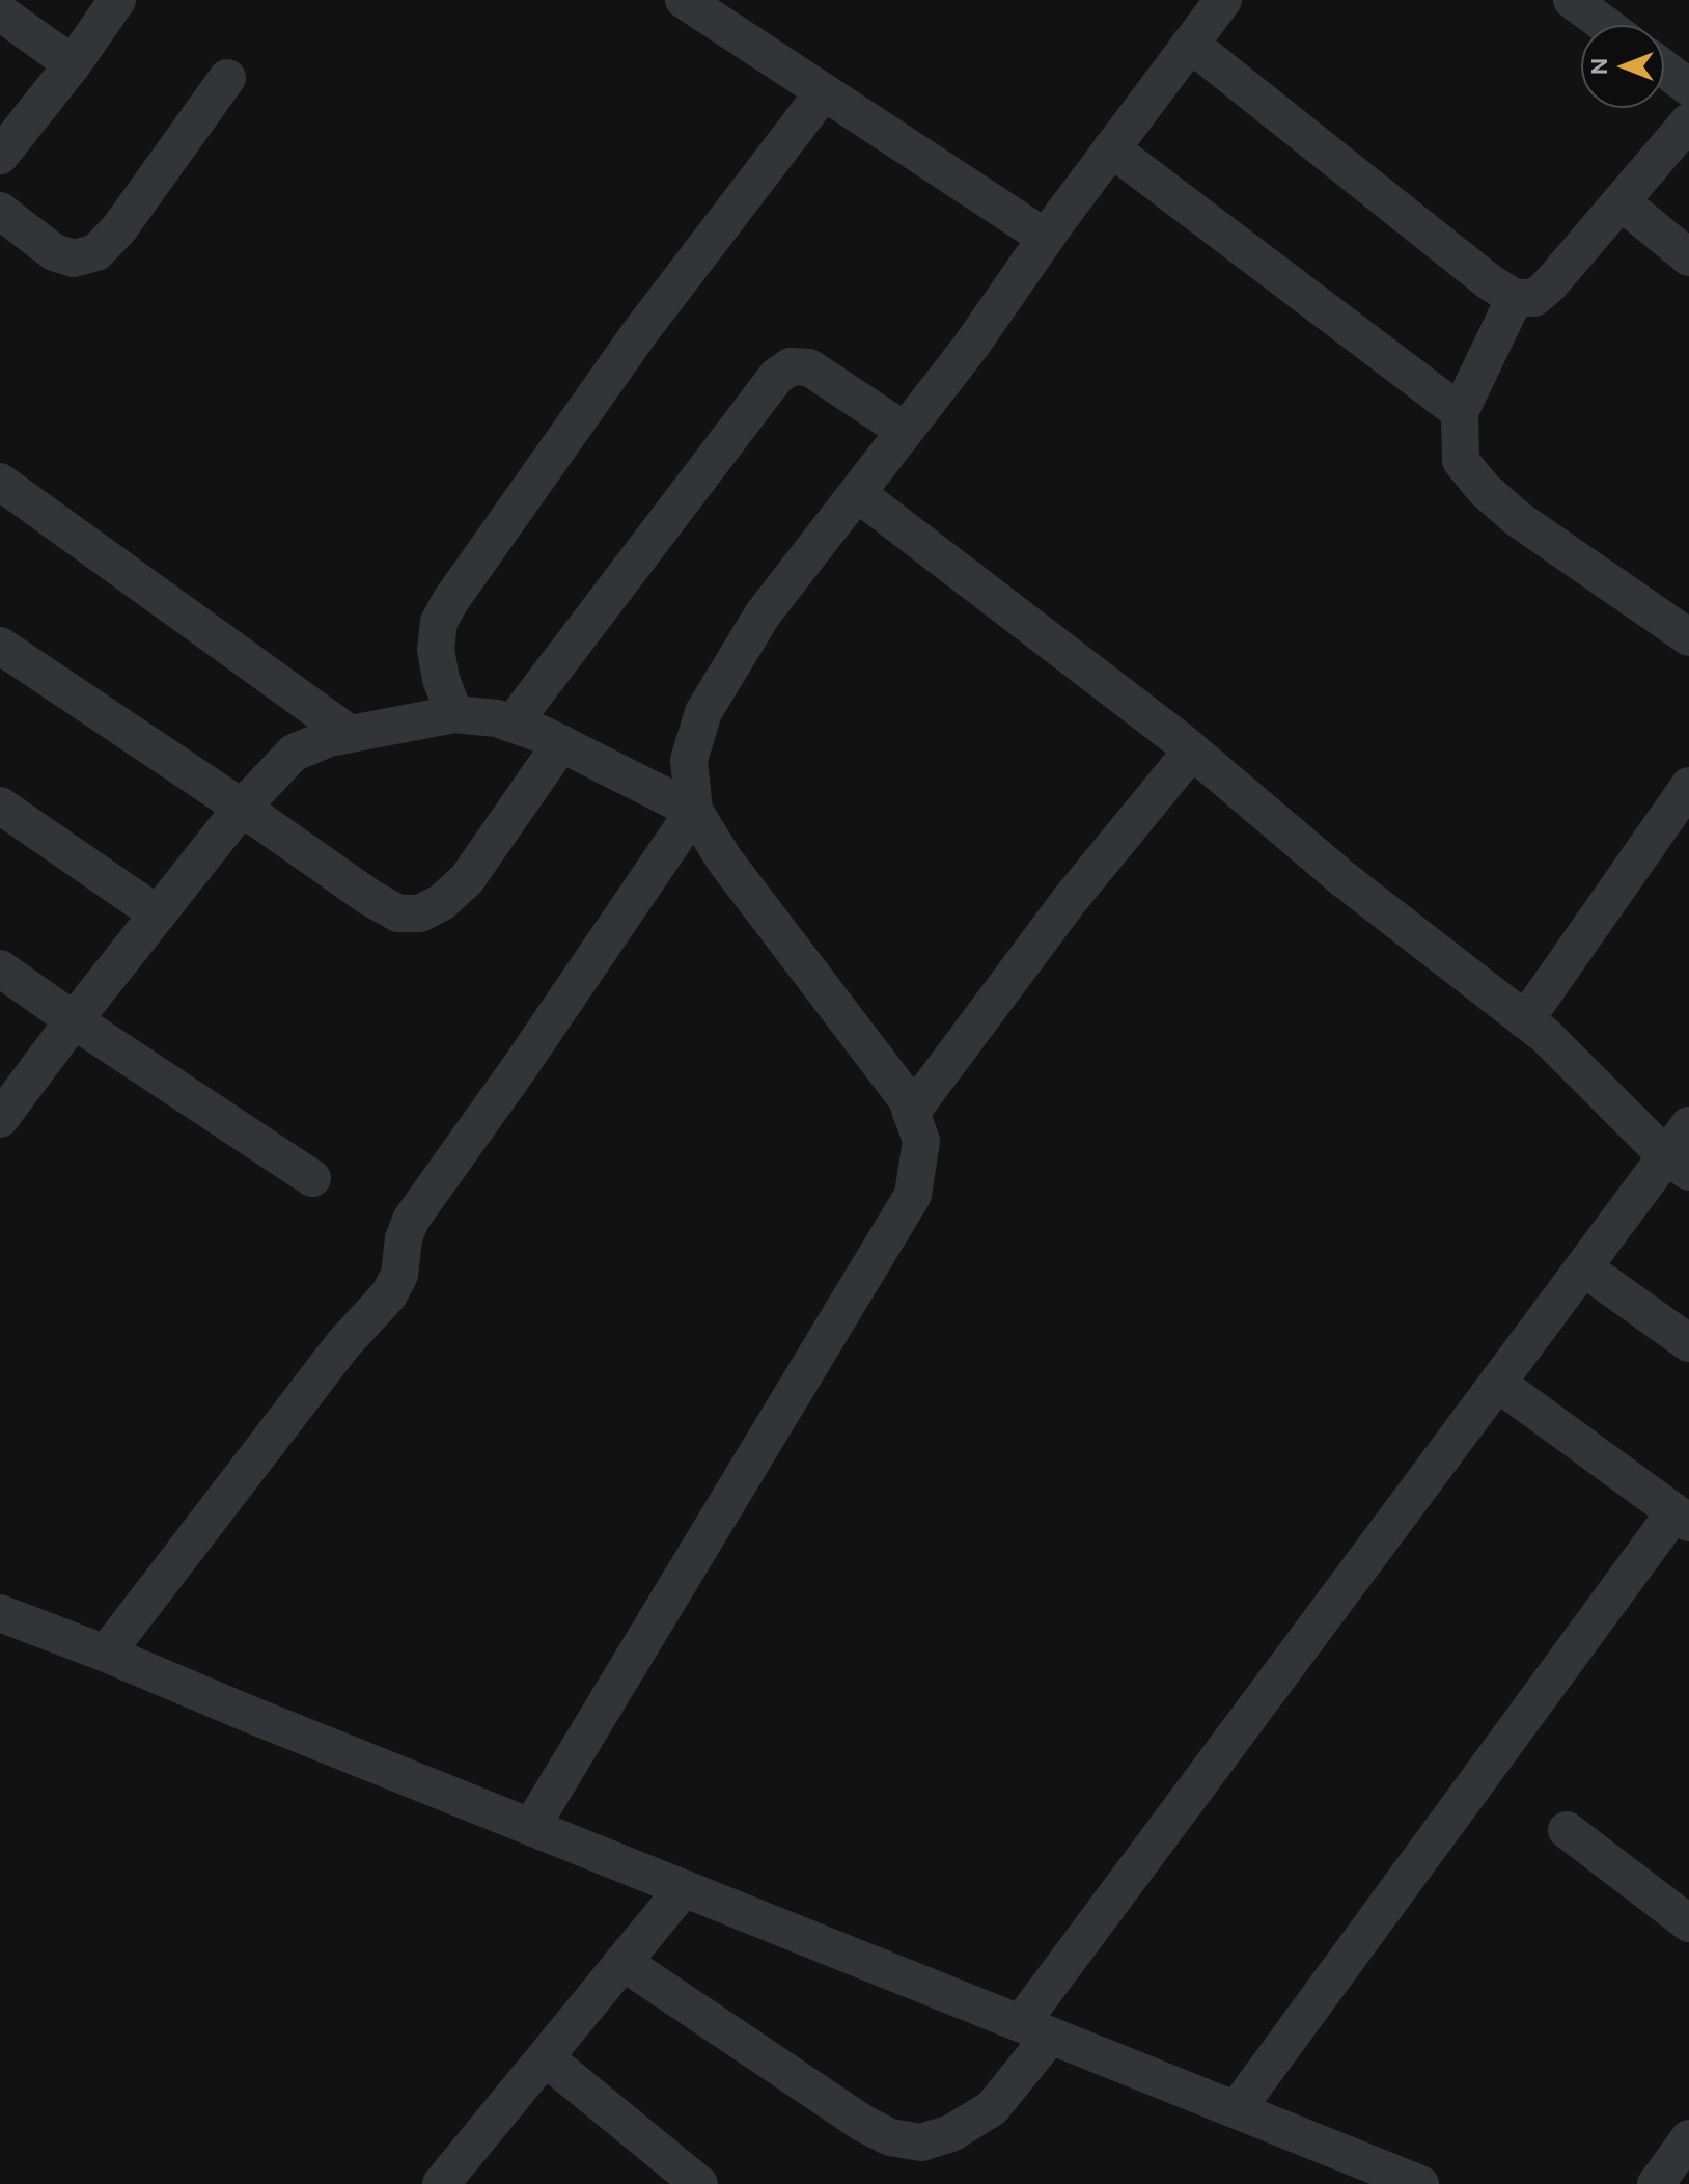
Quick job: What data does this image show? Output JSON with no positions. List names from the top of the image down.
{
  "north": "left"
}
